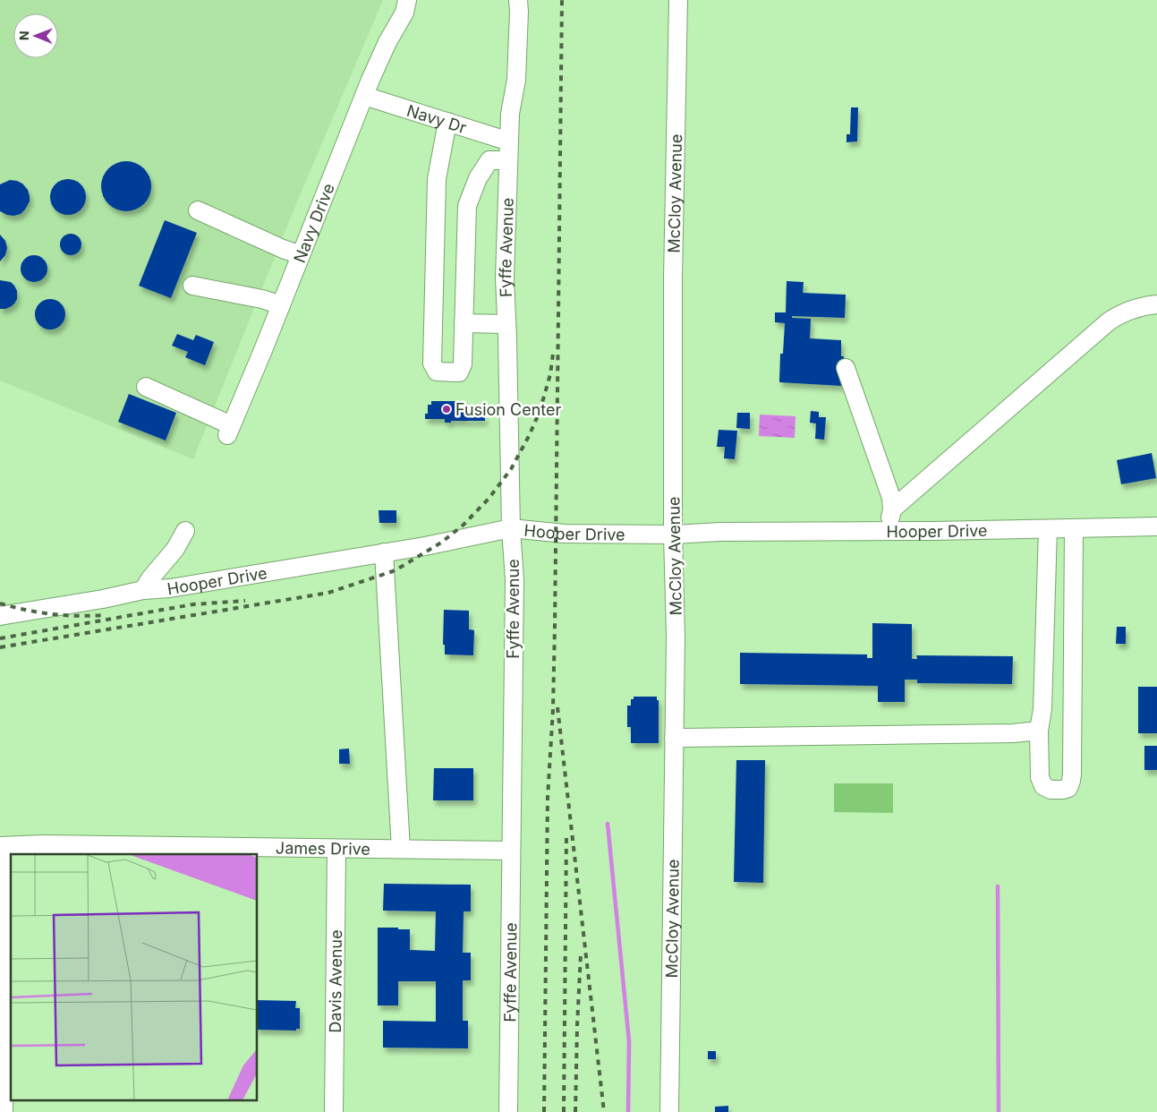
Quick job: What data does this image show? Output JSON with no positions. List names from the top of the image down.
{
  "streets": {
    "street": [
      "Navy Dr",
      "McCloy Avenue",
      "Navy Drive",
      "Fyffe Avenue",
      "Hooper Drive",
      "James Drive",
      "Davis Avenue"
    ]
  },
  "crossings": [
    ["Navy Dr", "Navy Drive"],
    ["Navy Dr", "Fyffe Avenue"],
    ["McCloy Avenue", "Hooper Drive"],
    ["Fyffe Avenue", "Hooper Drive"],
    ["Fyffe Avenue", "James Drive"],
    ["James Drive", "Davis Avenue"]
  ],
  "places": ["Fusion Center"],
  "north": "left"
}
